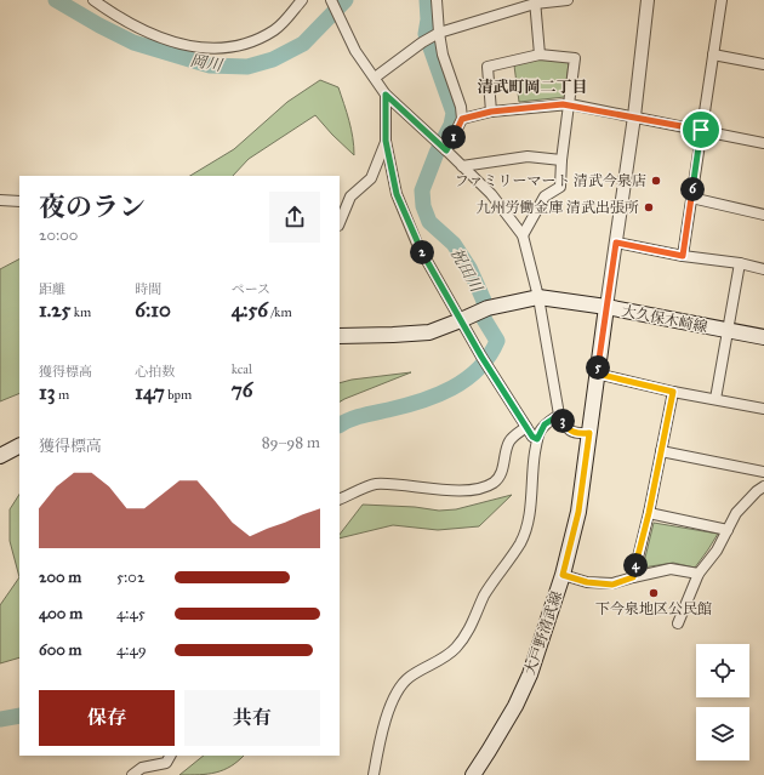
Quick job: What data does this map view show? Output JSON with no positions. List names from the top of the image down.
{
  "streets": {
    "main road": ["大久保木崎線", "大戸野清武線"]
  },
  "crossings": [
    ["大久保木崎線", "大戸野清武線"]
  ],
  "districts": ["清武町岡二丁目"],
  "water": ["岡川", "祝田川"],
  "places": ["ファミリーマート 清武今泉店", "九州労働金庫 清武出張所", "下今泉地区公民館"],
  "page": {
    "pins": [
      "1",
      "6",
      "2",
      "5",
      "3",
      "4"
    ],
    "heading": ["夜のラン", "20:00"],
    "stats": [
      ["距離", "1.25 km"],
      ["時間", "6:10"],
      ["ペース", "4:56 /km"],
      ["獲得標高", "13 m"],
      ["心拍数", "147 bpm"],
      ["kcal", "76"]
    ],
    "chart": ["獲得標高", "89–98 m"],
    "list": [
      {
        "name": "200 m",
        "note": "5:02"
      },
      {
        "name": "400 m",
        "note": "4:45"
      },
      {
        "name": "600 m",
        "note": "4:49"
      }
    ],
    "buttons": ["保存", "共有"]
  }
}
